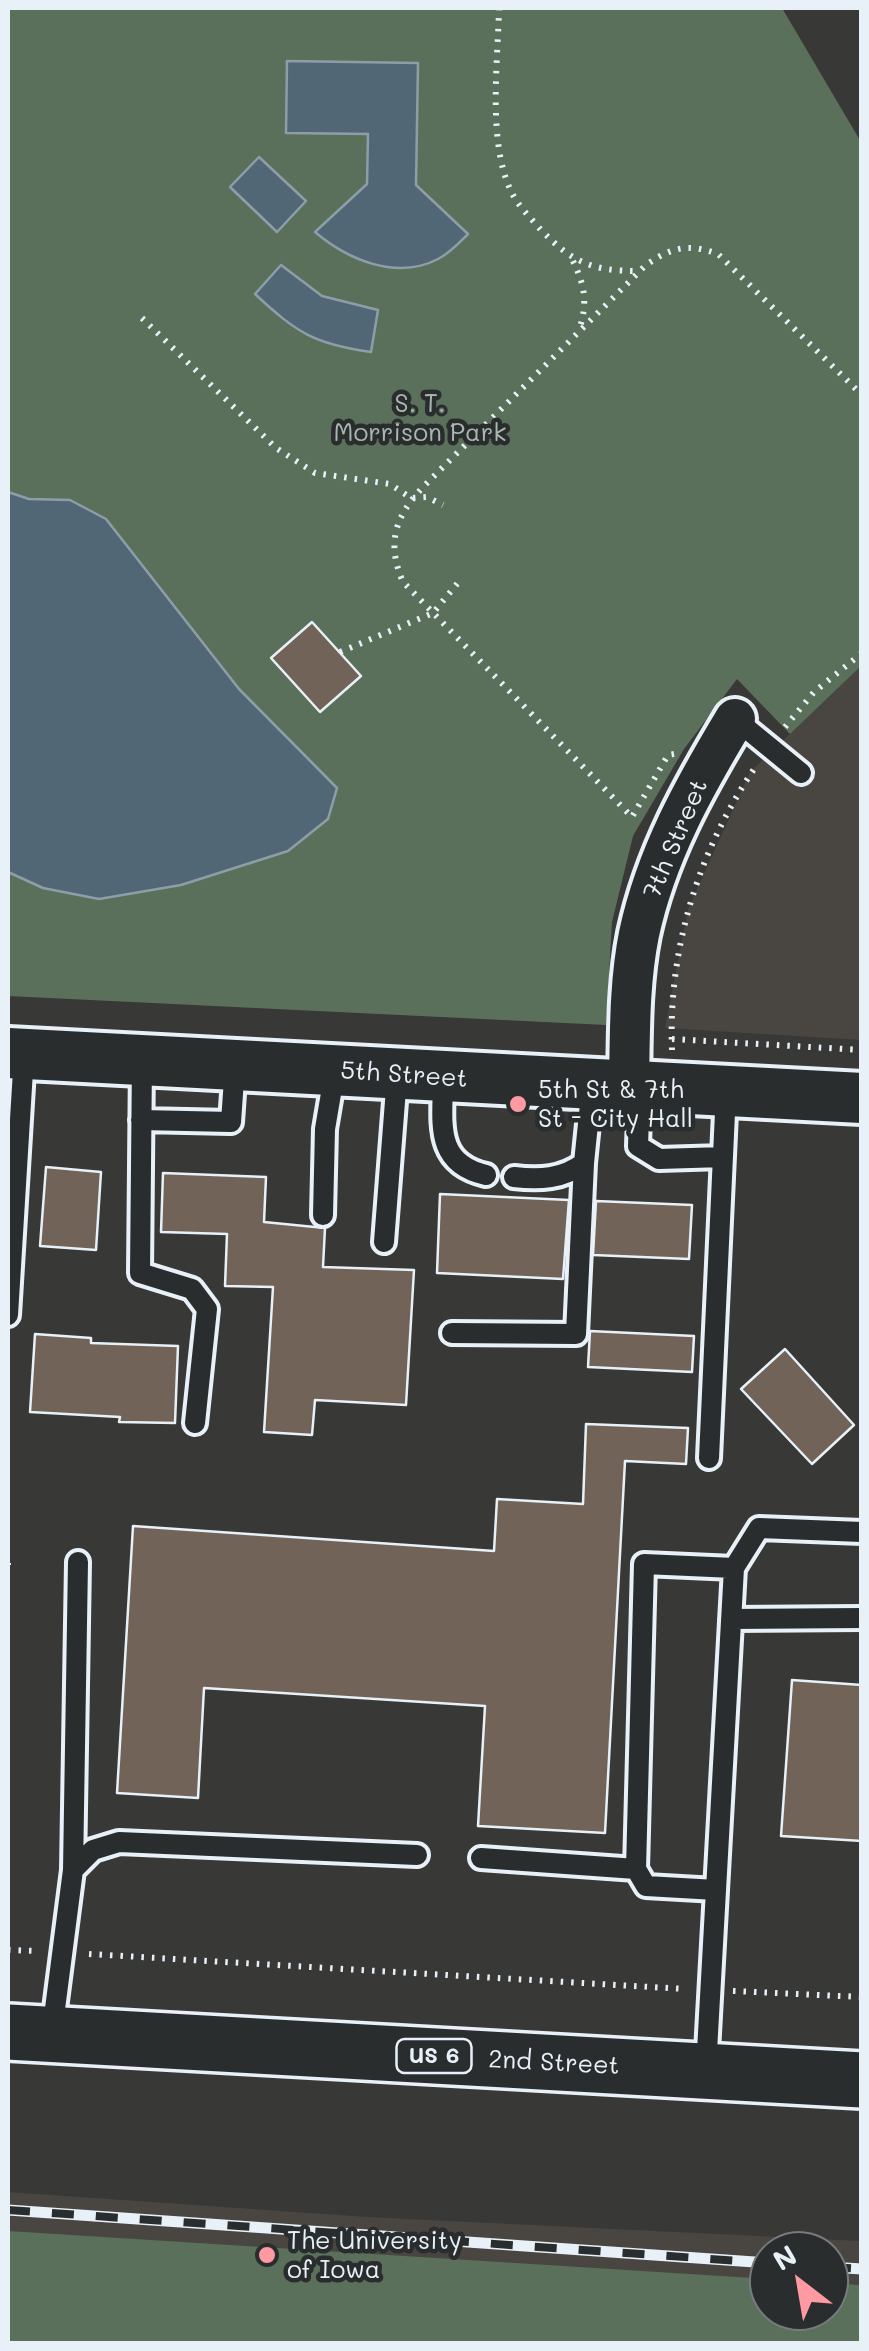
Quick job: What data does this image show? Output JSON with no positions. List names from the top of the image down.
{
  "streets": {
    "main road": ["US 6", "2nd Street"],
    "street": ["7th Street", "5th Street"]
  },
  "crossings": [
    ["7th Street", "5th Street"]
  ],
  "parks": ["S. T. Morrison Park"],
  "places": ["5th St & 7th St - City Hall", "The University of Iowa"],
  "north": "top left"
}
